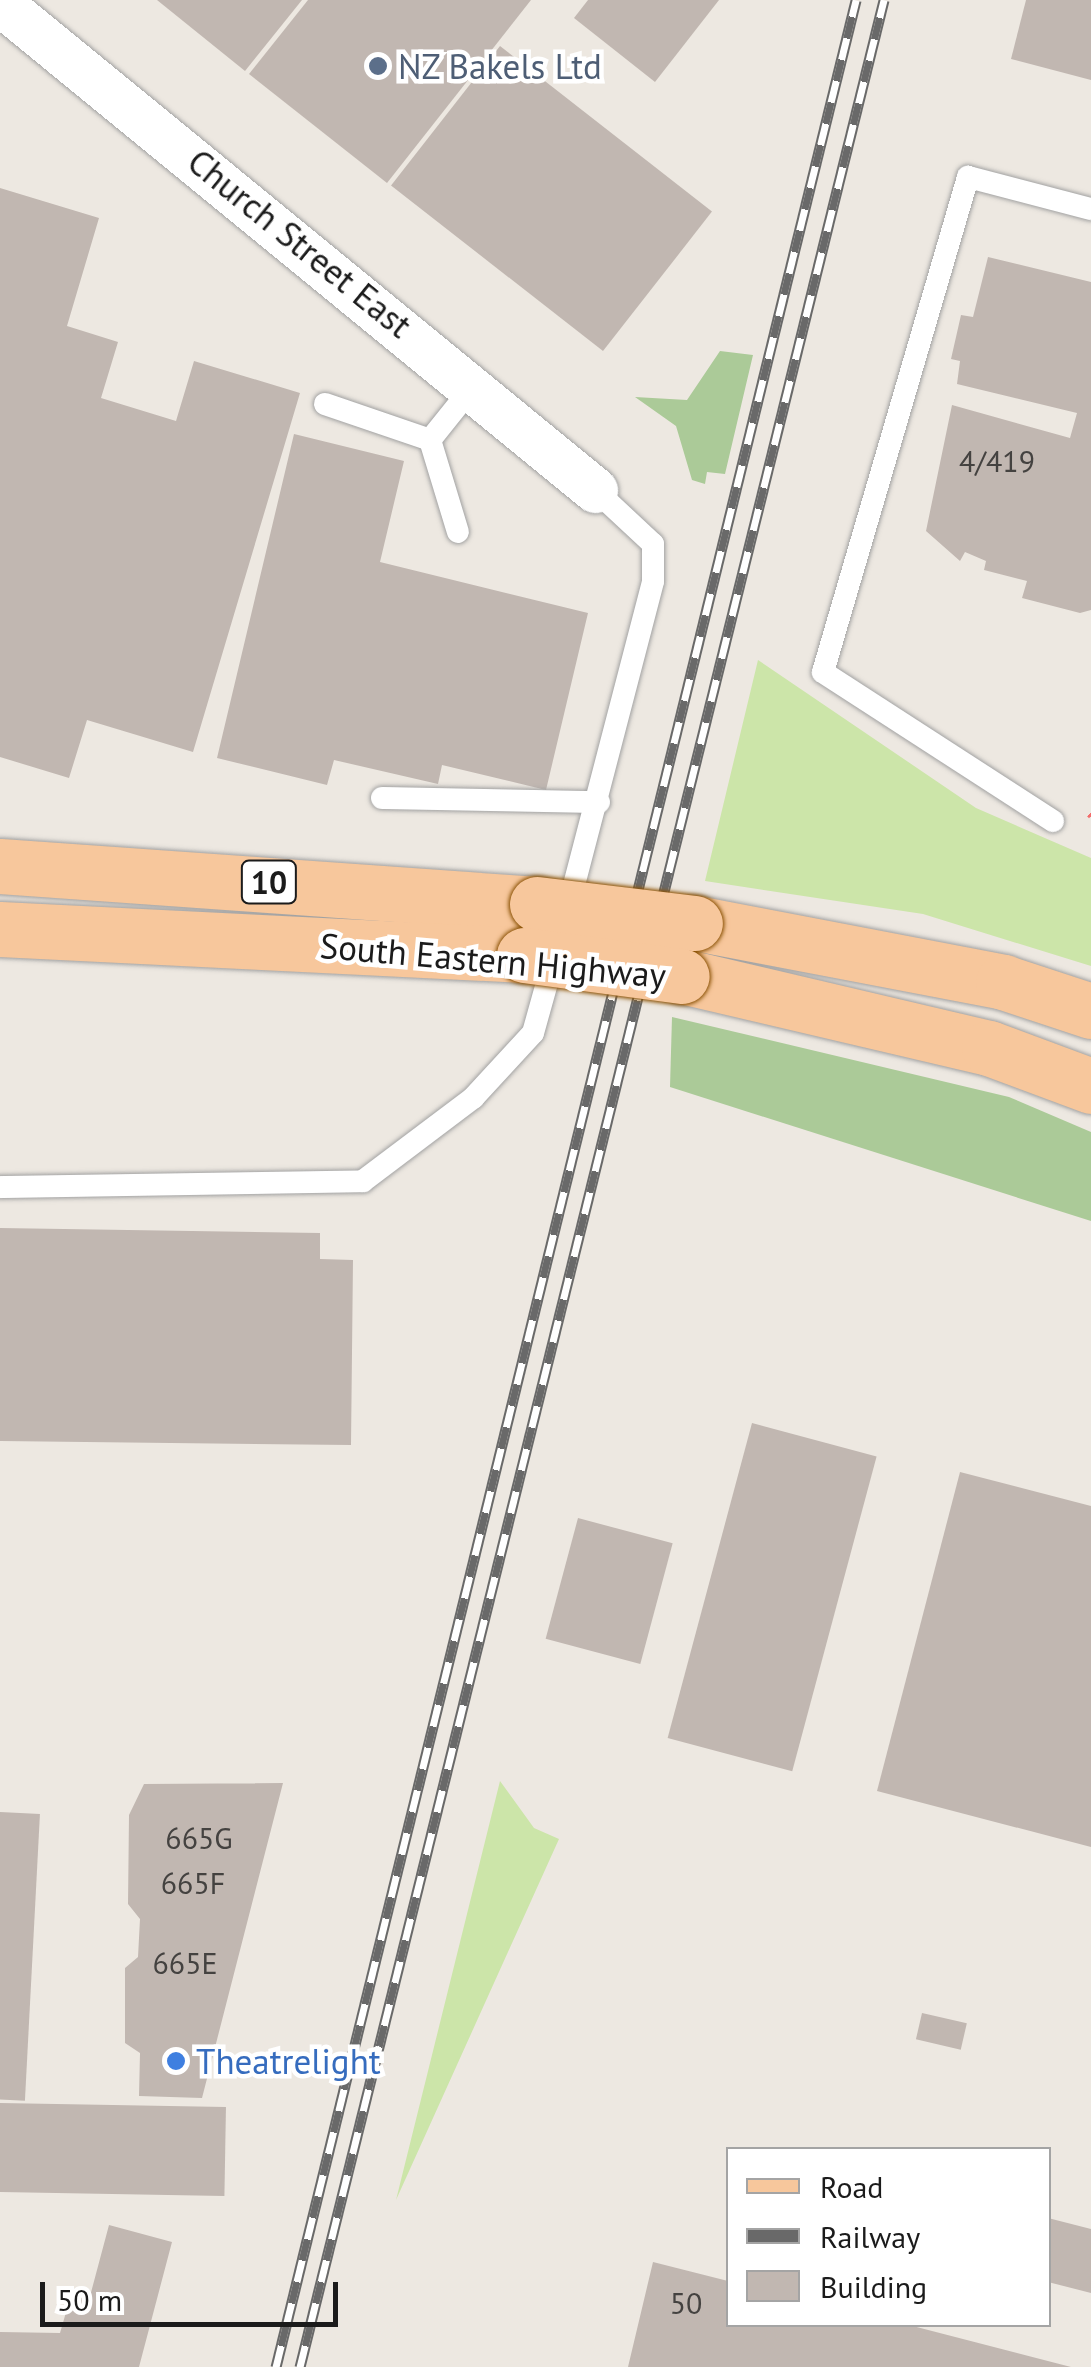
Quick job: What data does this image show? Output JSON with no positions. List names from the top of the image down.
{
  "streets": {
    "main road": ["10", "South Eastern Highway"],
    "street": ["Church Street East"]
  },
  "places": ["NZ Bakels Ltd", "Theatrelight"],
  "house_numbers": [
    "4/419",
    "665G",
    "665F",
    "665E",
    "50"
  ],
  "legend": ["Road", "Railway", "Building"],
  "scale_bar": "50 m"
}
